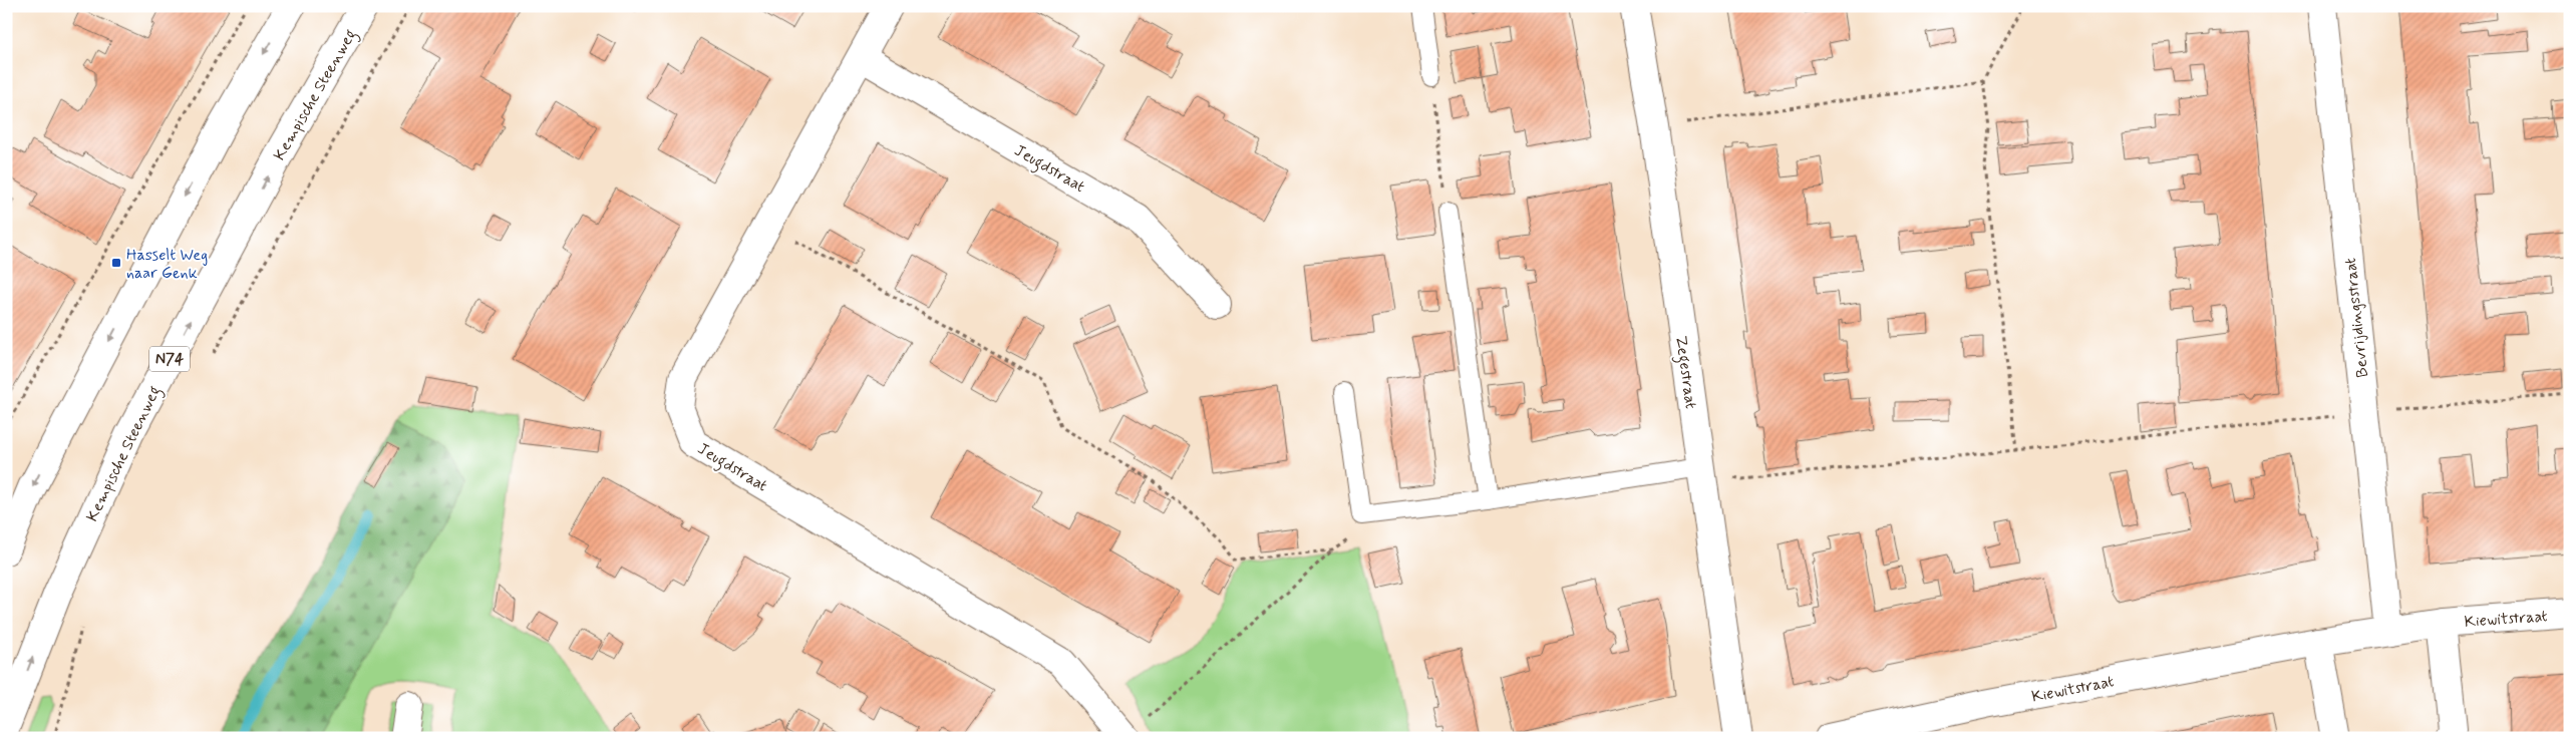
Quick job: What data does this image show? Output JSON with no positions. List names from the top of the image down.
{
  "streets": {
    "street": [
      "Kempische Steenweg",
      "Jeugdstraat",
      "Bevrijdingsstraat",
      "N74",
      "Zegestraat",
      "Kiewitstraat"
    ]
  },
  "crossings": [
    ["Bevrijdingsstraat", "Kiewitstraat"]
  ],
  "places": {
    "transit": ["Hasselt Weg naar Genk"]
  }
}
